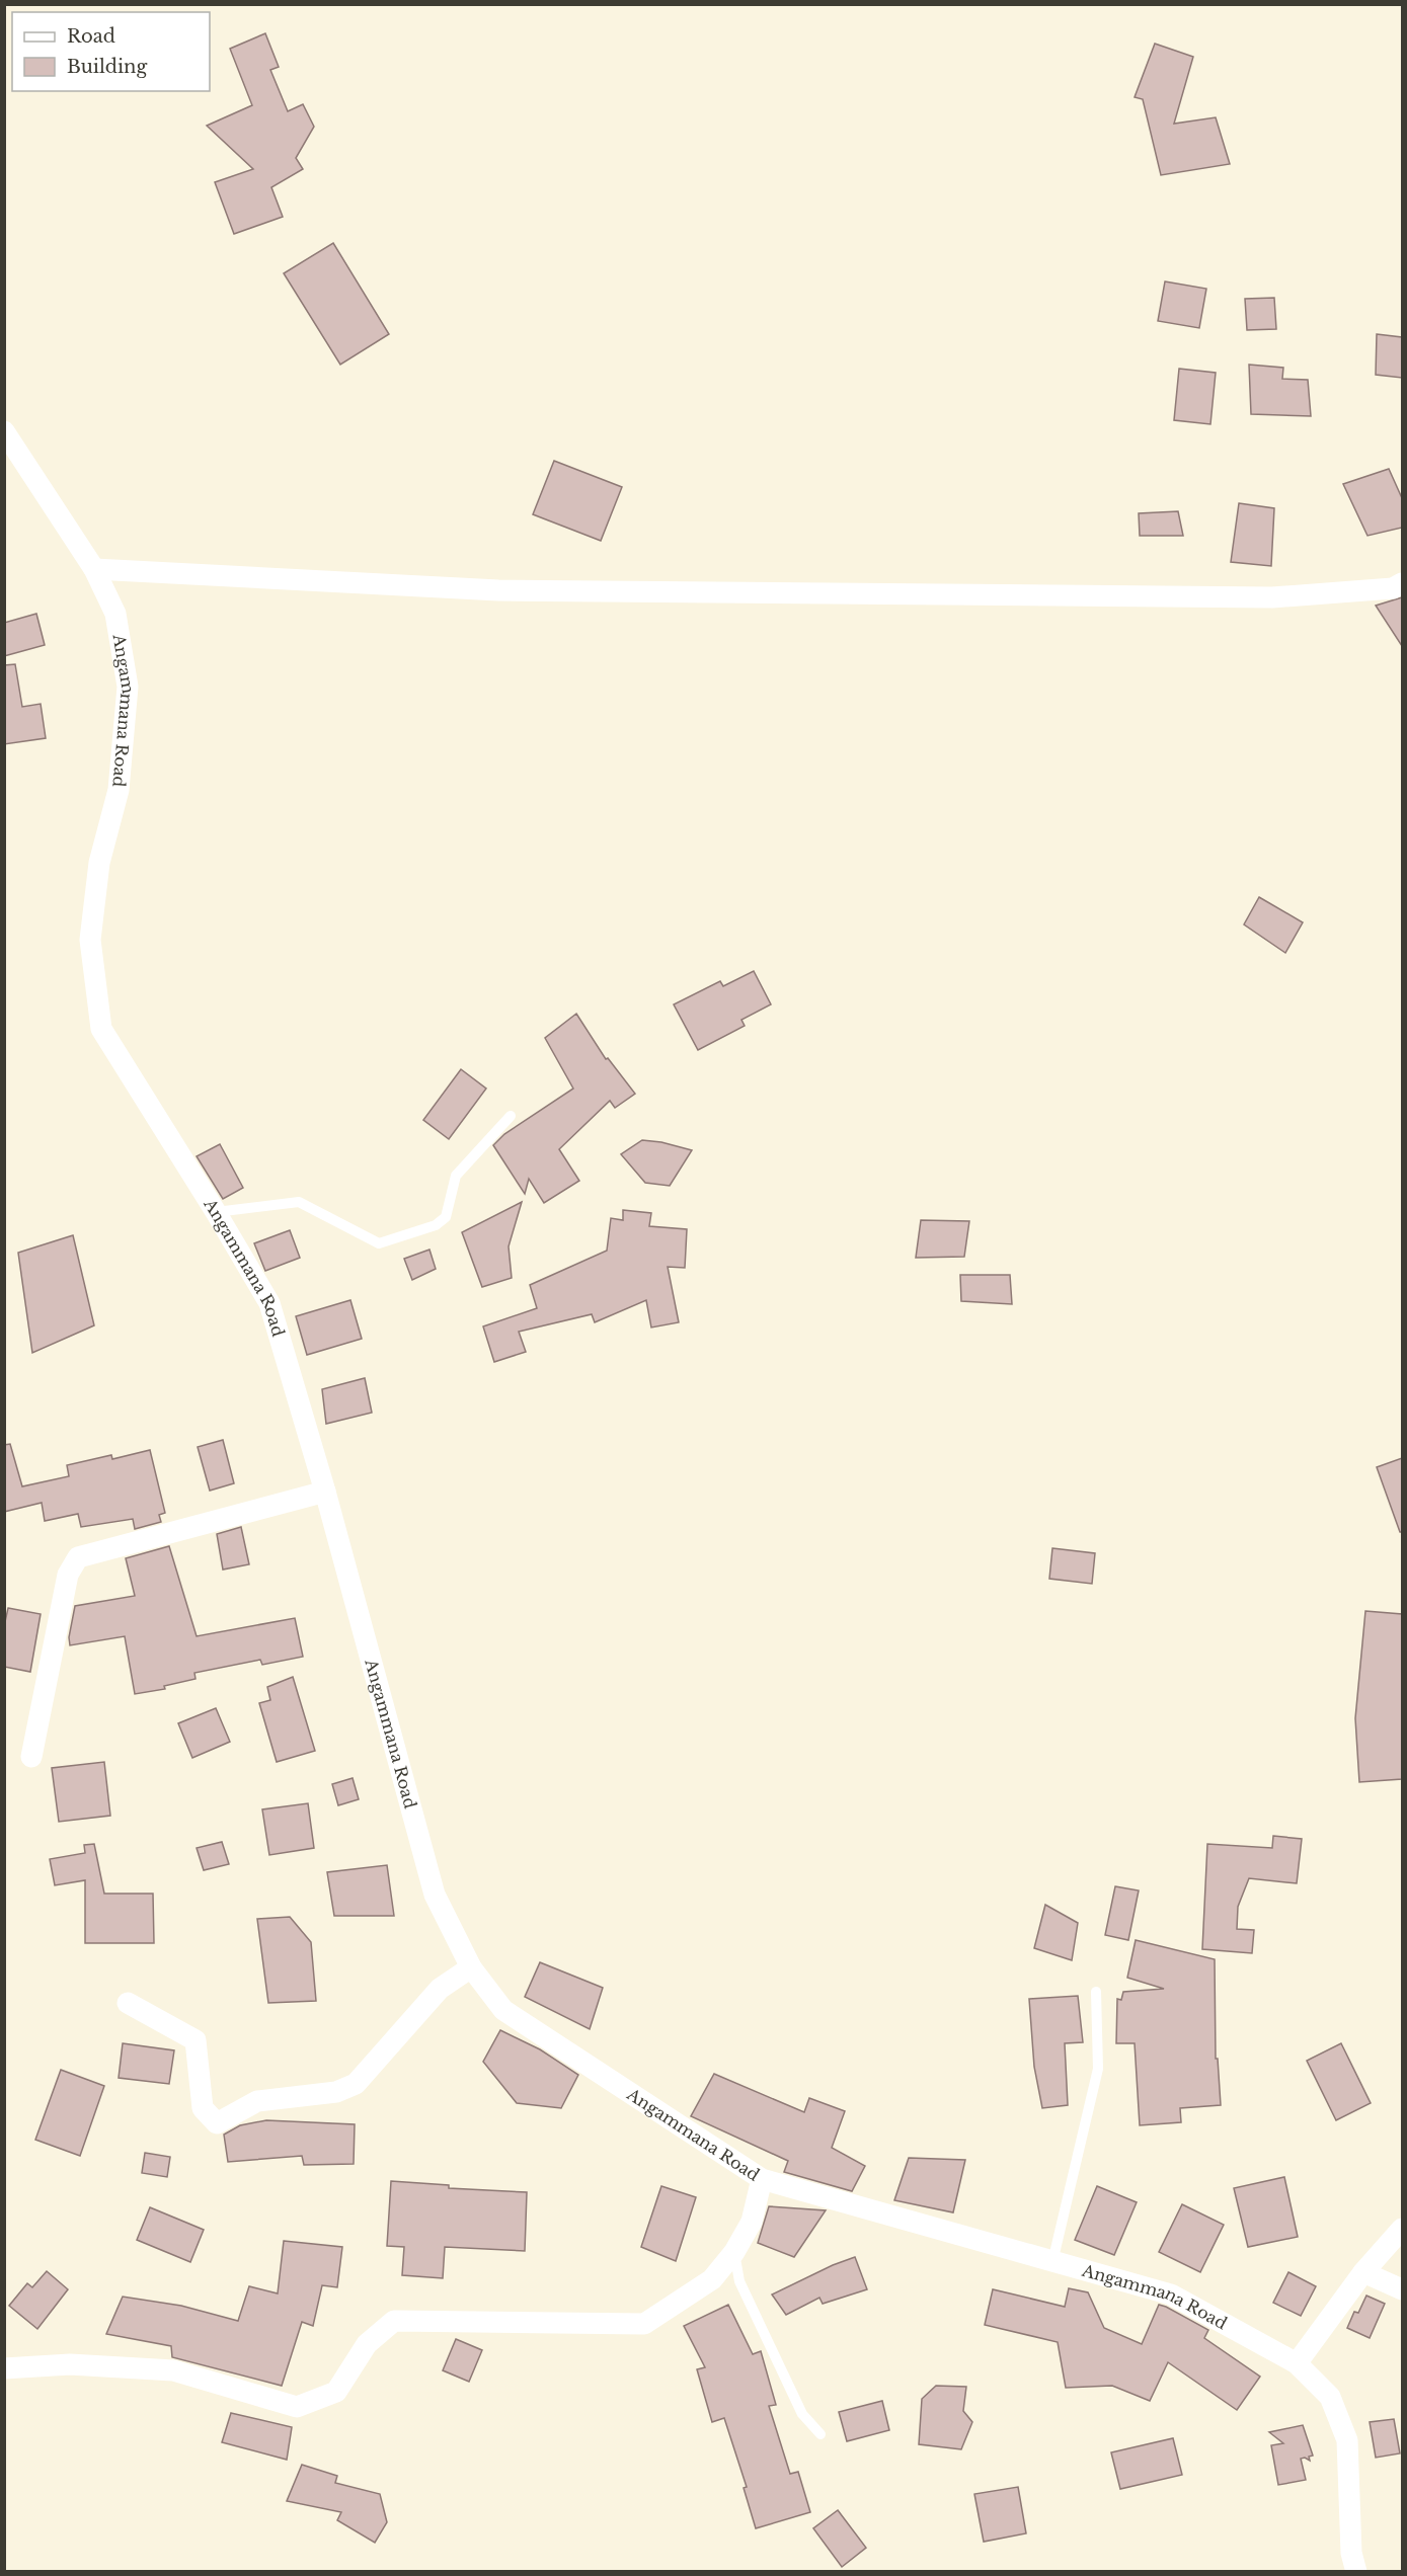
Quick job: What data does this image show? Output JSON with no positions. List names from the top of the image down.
{
  "streets": {
    "street": ["Angammana Road"]
  },
  "legend": ["Road", "Building"]
}
